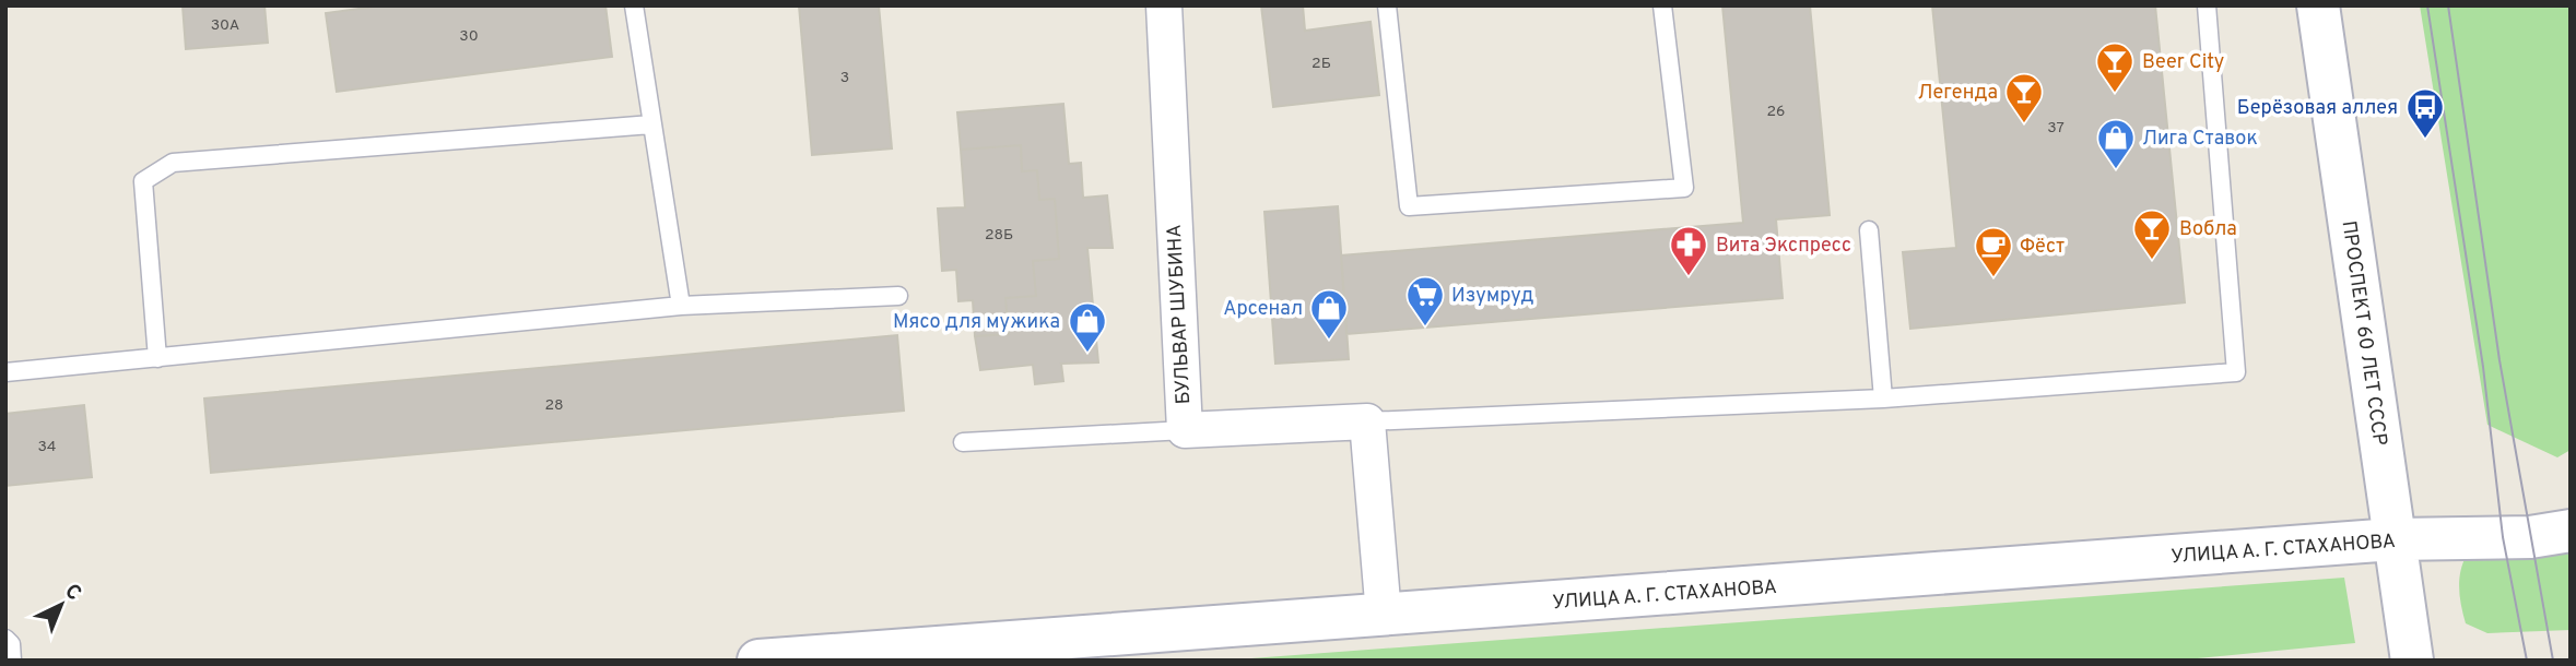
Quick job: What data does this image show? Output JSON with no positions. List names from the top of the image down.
{
  "streets": {
    "main road": ["ПРОСПЕКТ 60 ЛЕТ СССР", "УЛИЦА А. Г. СТАХАНОВА"],
    "street": ["БУЛЬВАР ШУБИНА"]
  },
  "crossings": [
    ["ПРОСПЕКТ 60 ЛЕТ СССР", "УЛИЦА А. Г. СТАХАНОВА"]
  ],
  "places": {
    "bar": ["Beer City", "Легенда", "Вобла"],
    "bus stop": ["Берёзовая аллея"],
    "shop": ["Лига Ставок", "Арсенал", "Мясо для мужика"],
    "pharmacy": ["Вита Экспресс"],
    "cafe": ["Фёст"],
    "supermarket": ["Изумруд"]
  },
  "house_numbers": [
    "30А",
    "30",
    "2Б",
    "3",
    "26",
    "37",
    "28Б",
    "28",
    "34"
  ],
  "north": "top right"
}
